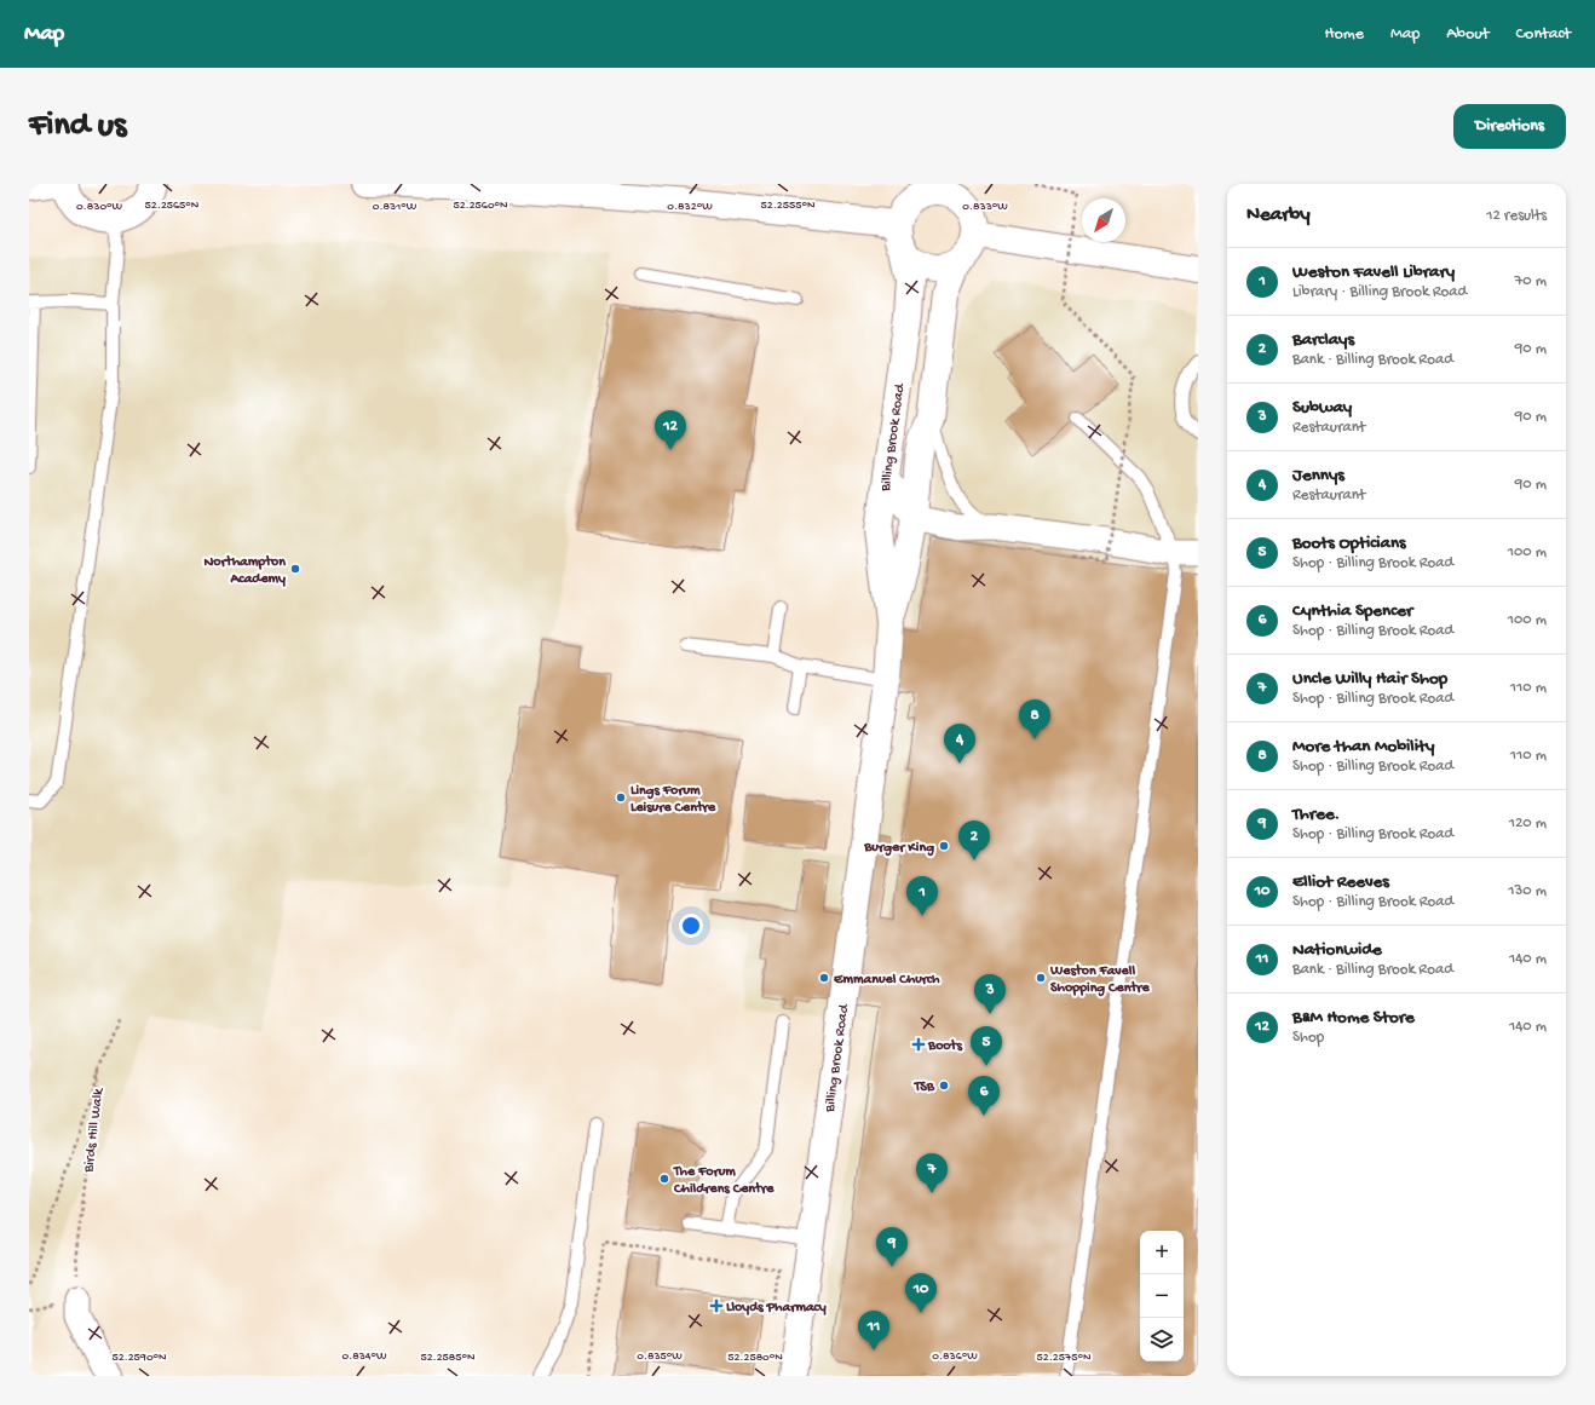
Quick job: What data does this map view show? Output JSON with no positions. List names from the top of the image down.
{
  "streets": {
    "street": ["Billing Brook Road"],
    "path": ["Birds Hill Walk"]
  },
  "places": {
    "other": [
      "Northampton Academy",
      "Lings Forum Leisure Centre",
      "Burger King",
      "Emmanuel Church",
      "Weston Favell Shopping Centre",
      "TSB",
      "The Forum Childrens Centre"
    ],
    "health": ["Boots", "Lloyds Pharmacy"]
  },
  "north": "bottom left",
  "page": {
    "header": "Map",
    "nav": [
      "Home",
      "Map",
      "About",
      "Contact"
    ],
    "buttons": "Directions",
    "title": "Find us",
    "heading": ["Nearby", "12 results"],
    "list": [
      {
        "mark": "1",
        "name": "Weston Favell Library",
        "note": "Library · Billing Brook Road",
        "value": "70 m"
      },
      {
        "mark": "2",
        "name": "Barclays",
        "note": "Bank · Billing Brook Road",
        "value": "90 m"
      },
      {
        "mark": "3",
        "name": "Subway",
        "note": "Restaurant",
        "value": "90 m"
      },
      {
        "mark": "4",
        "name": "Jennys",
        "note": "Restaurant",
        "value": "90 m"
      },
      {
        "mark": "5",
        "name": "Boots Opticians",
        "note": "Shop · Billing Brook Road",
        "value": "100 m"
      },
      {
        "mark": "6",
        "name": "Cynthia Spencer",
        "note": "Shop · Billing Brook Road",
        "value": "100 m"
      },
      {
        "mark": "7",
        "name": "Uncle Willy Hair Shop",
        "note": "Shop · Billing Brook Road",
        "value": "110 m"
      },
      {
        "mark": "8",
        "name": "More than Mobility",
        "note": "Shop · Billing Brook Road",
        "value": "110 m"
      },
      {
        "mark": "9",
        "name": "Three.",
        "note": "Shop · Billing Brook Road",
        "value": "120 m"
      },
      {
        "mark": "10",
        "name": "Elliot Reeves",
        "note": "Shop · Billing Brook Road",
        "value": "130 m"
      },
      {
        "mark": "11",
        "name": "Nationwide",
        "note": "Bank · Billing Brook Road",
        "value": "140 m"
      },
      {
        "mark": "12",
        "name": "B&M Home Store",
        "note": "Shop",
        "value": "140 m"
      }
    ],
    "pins": [
      "12",
      "8",
      "4",
      "2",
      "1",
      "3",
      "5",
      "6",
      "7",
      "9",
      "10",
      "11"
    ],
    "map_buttons": ["+", "−"]
  },
  "coordinates": [
    "52.2555°N",
    "52.2565°N",
    "52.2560°N",
    "0.830°W",
    "0.831°W",
    "0.832°W",
    "0.833°W",
    "0.834°W",
    "0.835°W",
    "0.836°W",
    "52.2590°N",
    "52.2585°N",
    "52.2580°N",
    "52.2575°N"
  ]
}
